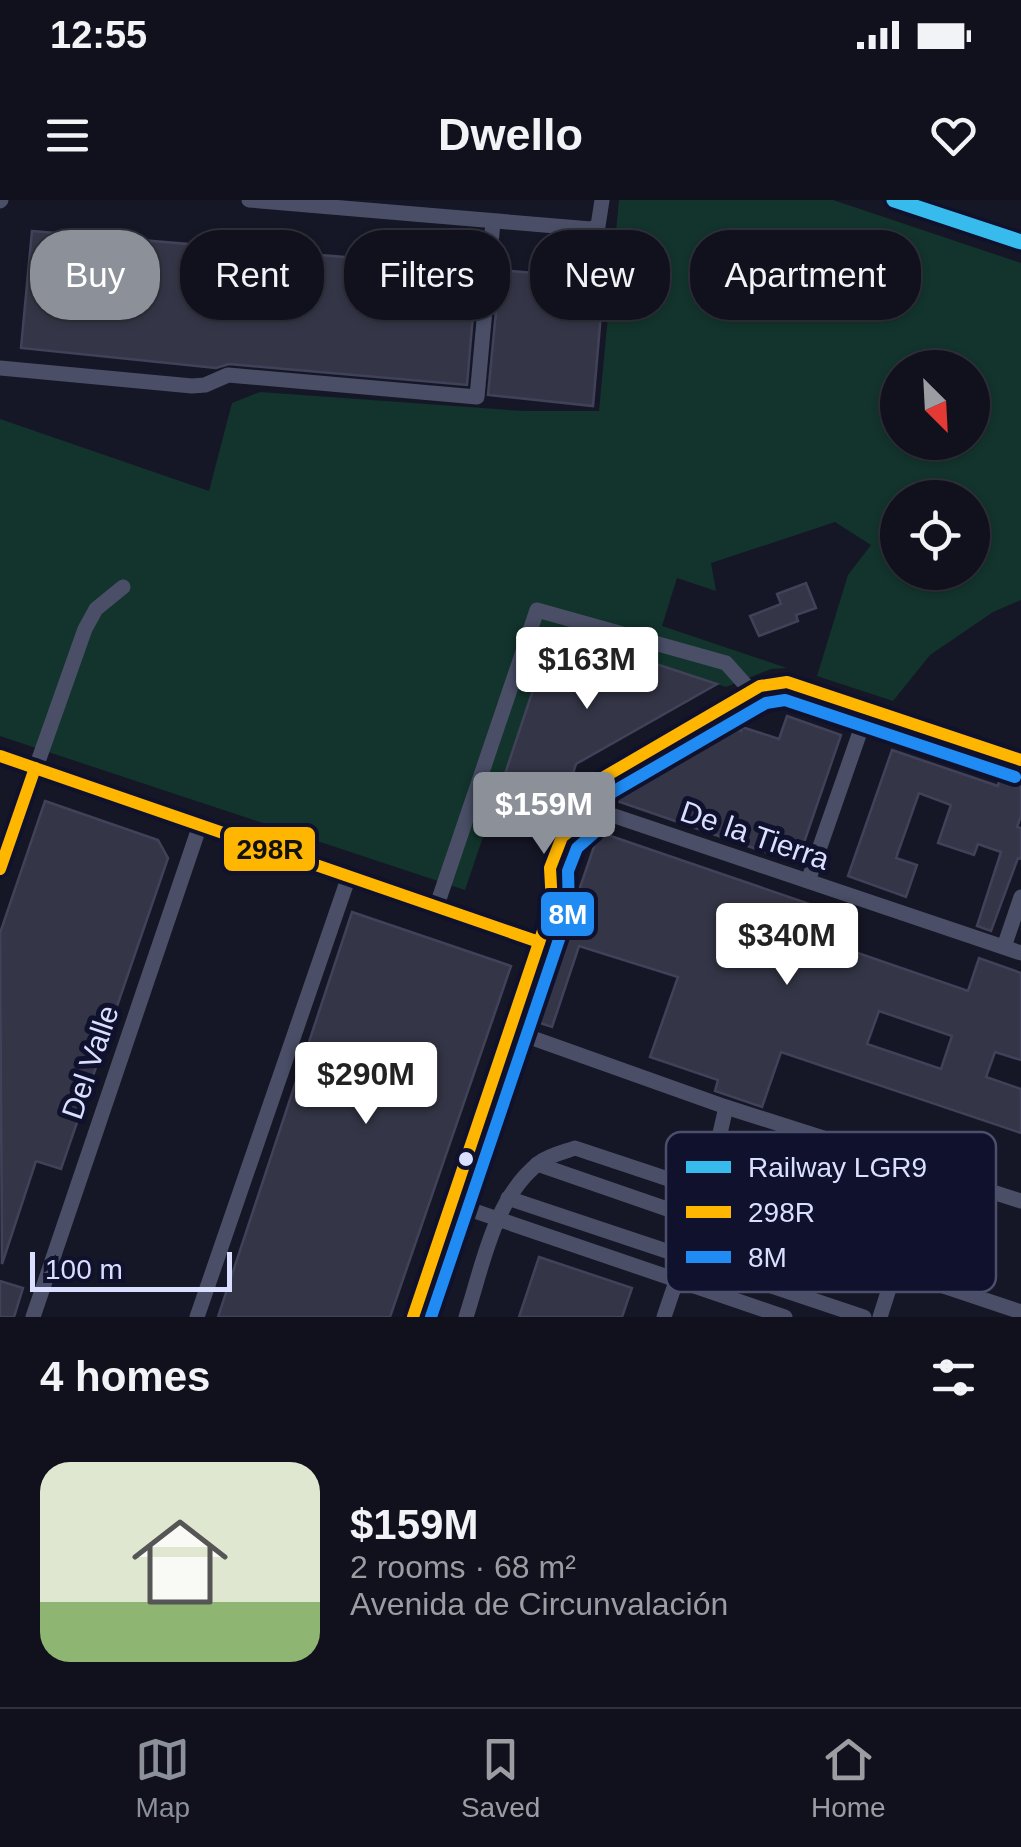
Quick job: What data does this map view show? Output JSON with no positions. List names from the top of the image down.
{
  "streets": {
    "street": ["De la Tierra", "Del Valle"]
  },
  "lines": ["rail line LGR9", "transit line 298R", "transit line 8M"],
  "legend": ["Railway LGR9", "298R", "8M"],
  "scale_bar": "100 m",
  "north": "bottom right",
  "page": {
    "status": "12:55",
    "header": "Dwello",
    "chip": [
      "Buy",
      "Rent",
      "Filters",
      "New",
      "Apartment"
    ],
    "price": [
      "$163M",
      "$159M",
      "$340M",
      "$290M"
    ],
    "scale": "100 m",
    "heading": "4 homes",
    "list": [
      {
        "name": "$159M",
        "note": "2 rooms · 68 m² · Avenida de Circunvalación"
      }
    ],
    "tabs": ["Map", "Saved", "Home"]
  }
}
